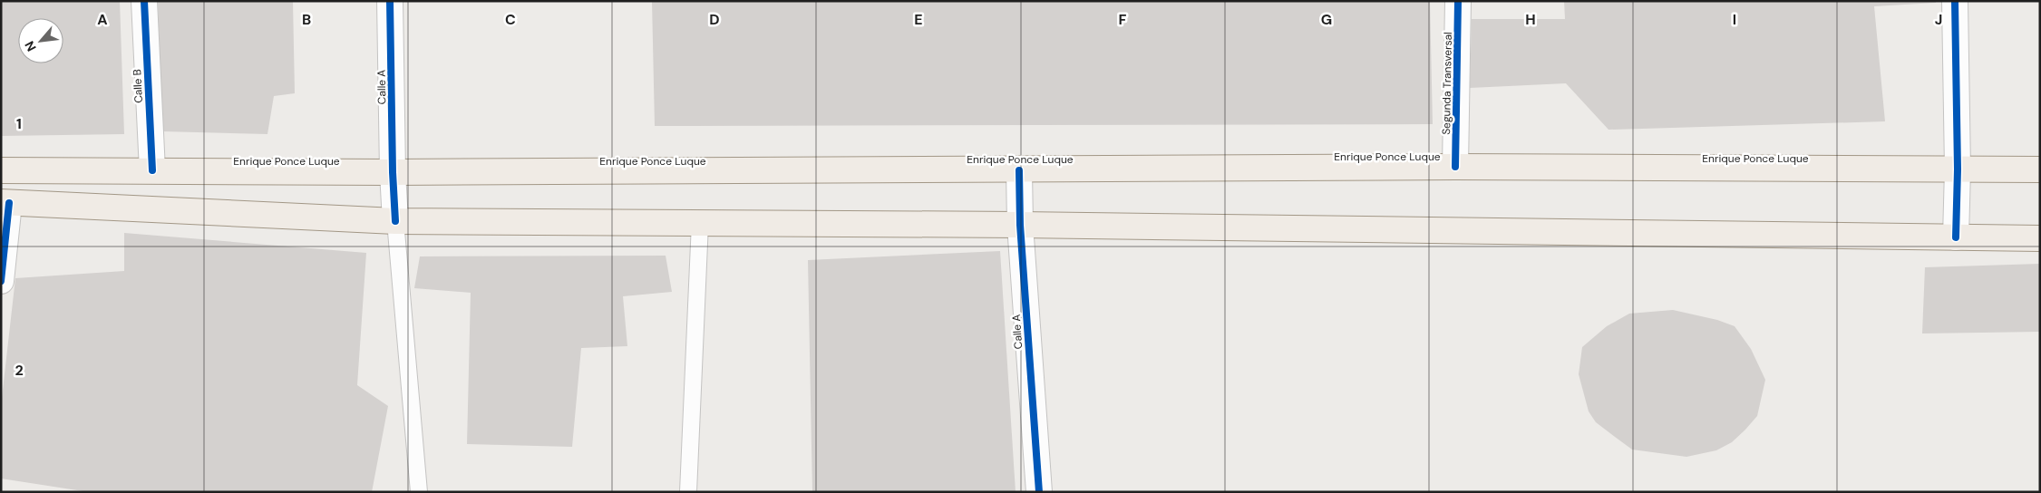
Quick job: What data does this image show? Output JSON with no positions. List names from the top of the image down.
{
  "streets": {
    "main road": ["Enrique Ponce Luque"],
    "street": ["Segunda Transversal", "Calle B", "Calle A"]
  },
  "crossings": [
    ["Segunda Transversal", "Enrique Ponce Luque"],
    ["Calle B", "Enrique Ponce Luque"],
    ["Calle A", "Enrique Ponce Luque"]
  ],
  "north": "bottom left",
  "grid": {
    "columns": [
      "A",
      "B",
      "C",
      "D",
      "E",
      "F",
      "G",
      "H",
      "I",
      "J"
    ],
    "rows": ["1", "2"]
  }
}
